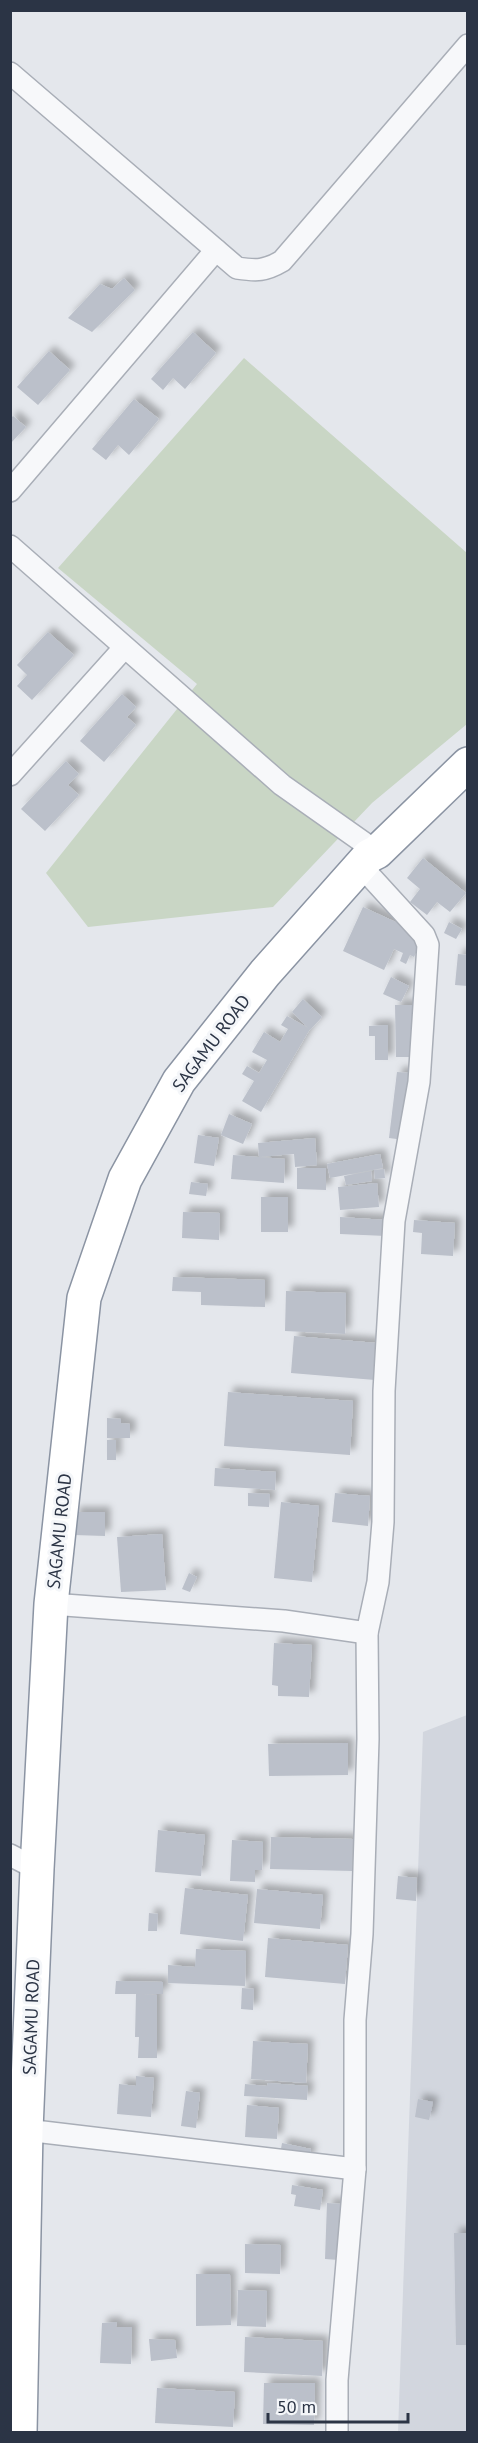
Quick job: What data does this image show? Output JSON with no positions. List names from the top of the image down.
{
  "streets": {
    "highway": ["SAGAMU ROAD"]
  },
  "scale_bar": "50 m"
}
